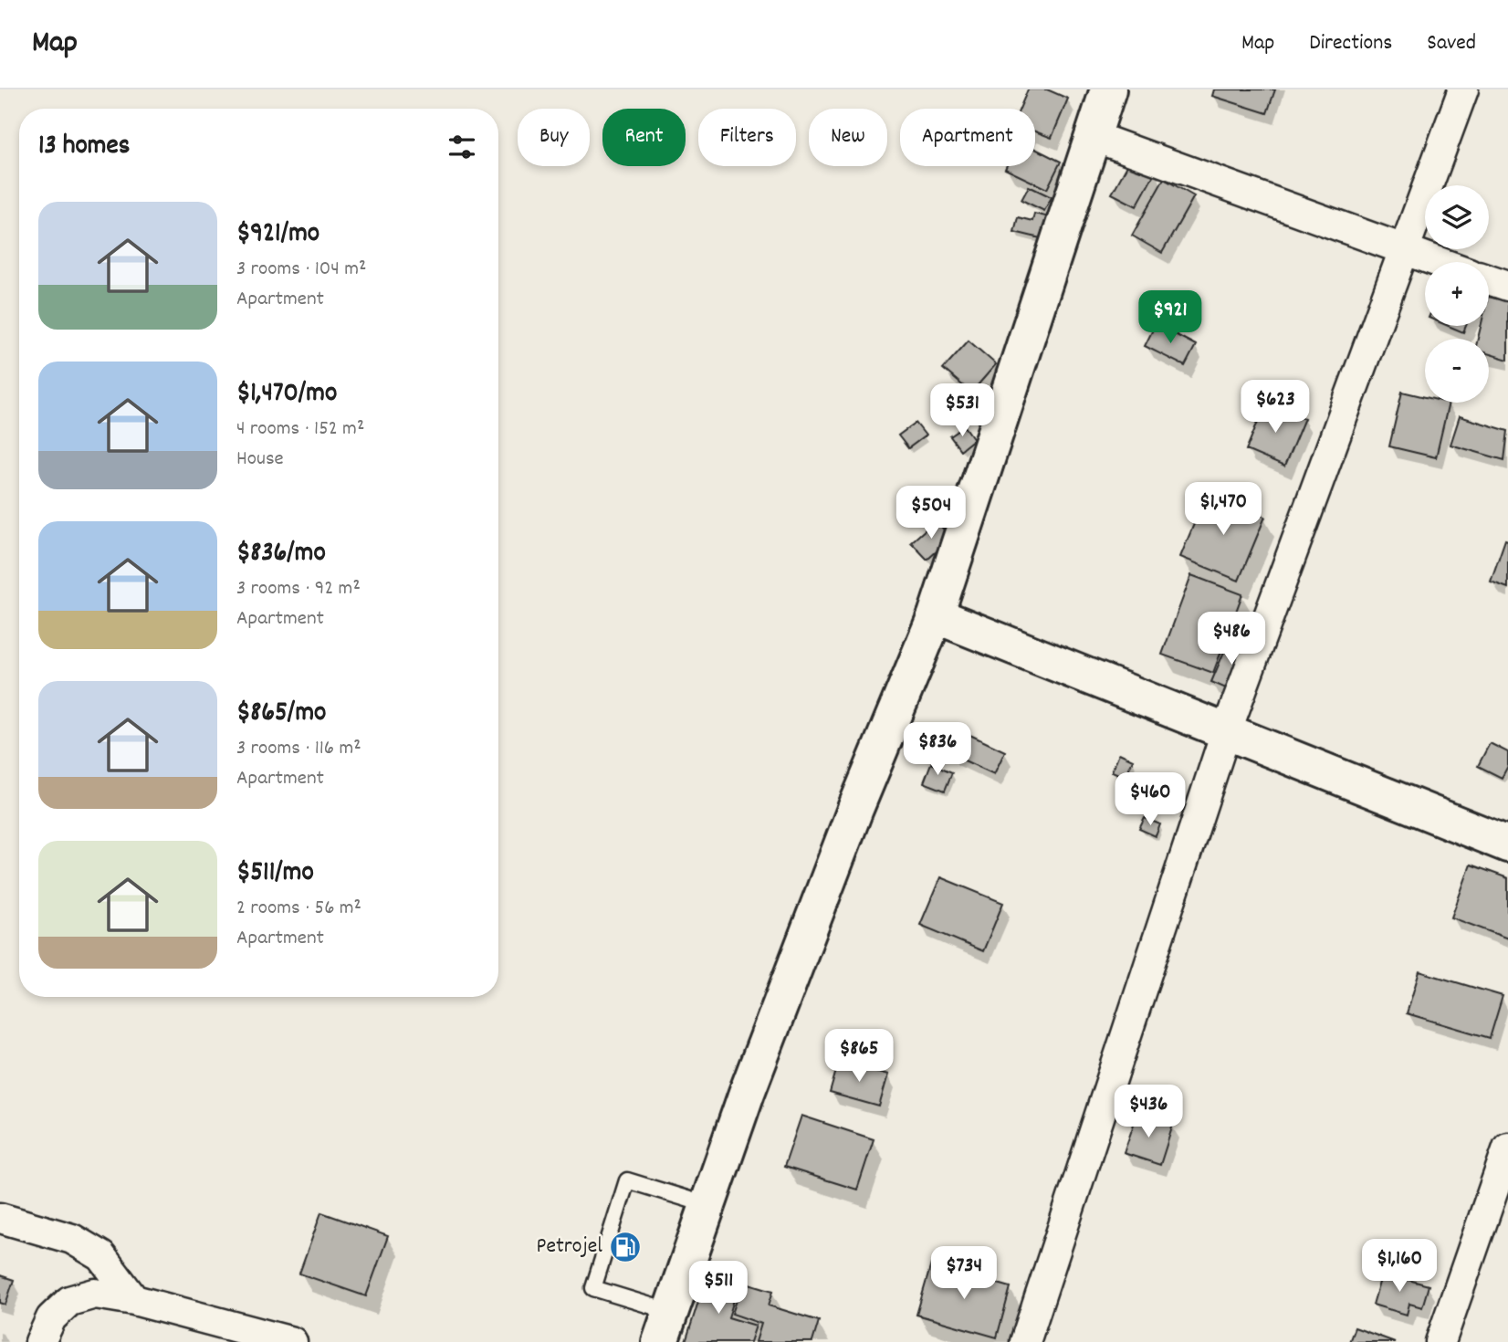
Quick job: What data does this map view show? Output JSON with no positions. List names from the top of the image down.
{
  "places": {
    "fuel station": ["Petrojel"]
  },
  "page": {
    "header": "Map",
    "nav": ["Map", "Directions", "Saved"],
    "chip": [
      "Buy",
      "Rent",
      "Filters",
      "New",
      "Apartment"
    ],
    "heading": "13 homes",
    "map_buttons": ["+", "−"],
    "list": [
      {
        "name": "$921/mo",
        "note": "3 rooms · 104 m² · Apartment"
      },
      {
        "name": "$1,470/mo",
        "note": "4 rooms · 152 m² · House"
      },
      {
        "name": "$836/mo",
        "note": "3 rooms · 92 m² · Apartment"
      },
      {
        "name": "$865/mo",
        "note": "3 rooms · 116 m² · Apartment"
      },
      {
        "name": "$511/mo",
        "note": "2 rooms · 56 m² · Apartment"
      }
    ],
    "price": [
      "$921",
      "$623",
      "$531",
      "$1,470",
      "$504",
      "$486",
      "$836",
      "$460",
      "$865",
      "$436",
      "$1,160",
      "$734",
      "$511"
    ]
  }
}
